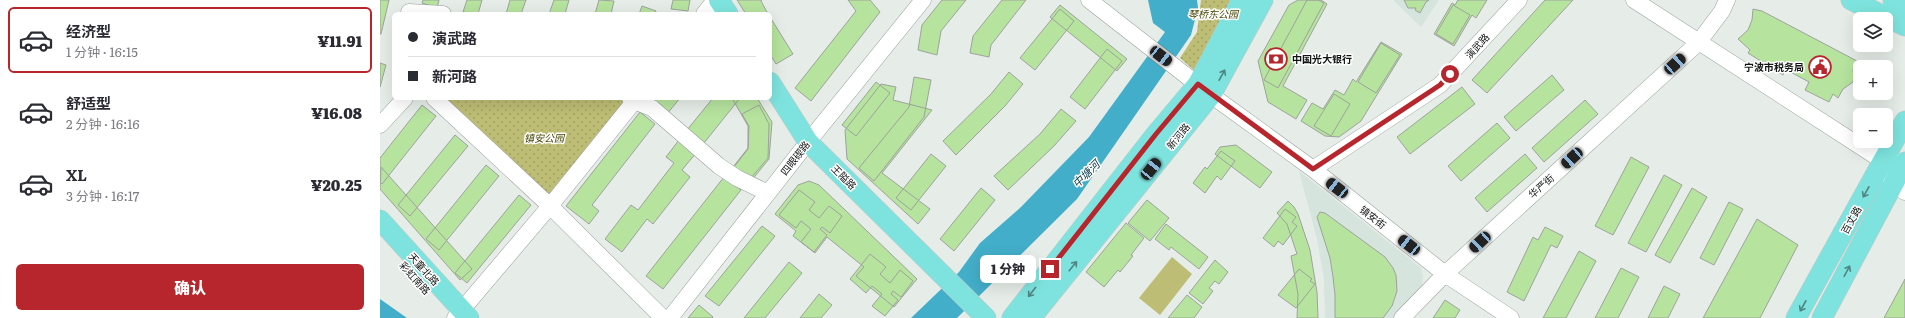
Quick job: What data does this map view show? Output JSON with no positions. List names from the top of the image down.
{
  "streets": {
    "main road": [
      "新河路",
      "王隘路",
      "百丈路",
      "天童北路",
      "彩虹南路"
    ],
    "street": [
      "演武路",
      "四眼碶路",
      "华严街",
      "镇安街"
    ]
  },
  "crossings": [
    ["演武路", "镇安街"],
    ["新河路", "镇安街"],
    ["四眼碶路", "王隘路"],
    ["华严街", "镇安街"],
    ["天童北路", "彩虹南路"]
  ],
  "water": ["中塘河"],
  "parks": ["琴桥东公园", "镇安公园"],
  "places": {
    "bank": ["中国光大银行"],
    "public building": ["宁波市税务局"]
  },
  "page": {
    "list": [
      {
        "name": "经济型",
        "note": "1 分钟 · 16:15",
        "value": "¥11.91"
      },
      {
        "name": "舒适型",
        "note": "2 分钟 · 16:16",
        "value": "¥16.08"
      },
      {
        "name": "XL",
        "note": "3 分钟 · 16:17",
        "value": "¥20.25"
      }
    ],
    "map_buttons": ["+", "−"],
    "banner": ["演武路", "新河路"],
    "bubble": "1 分钟",
    "buttons": "确认"
  }
}
